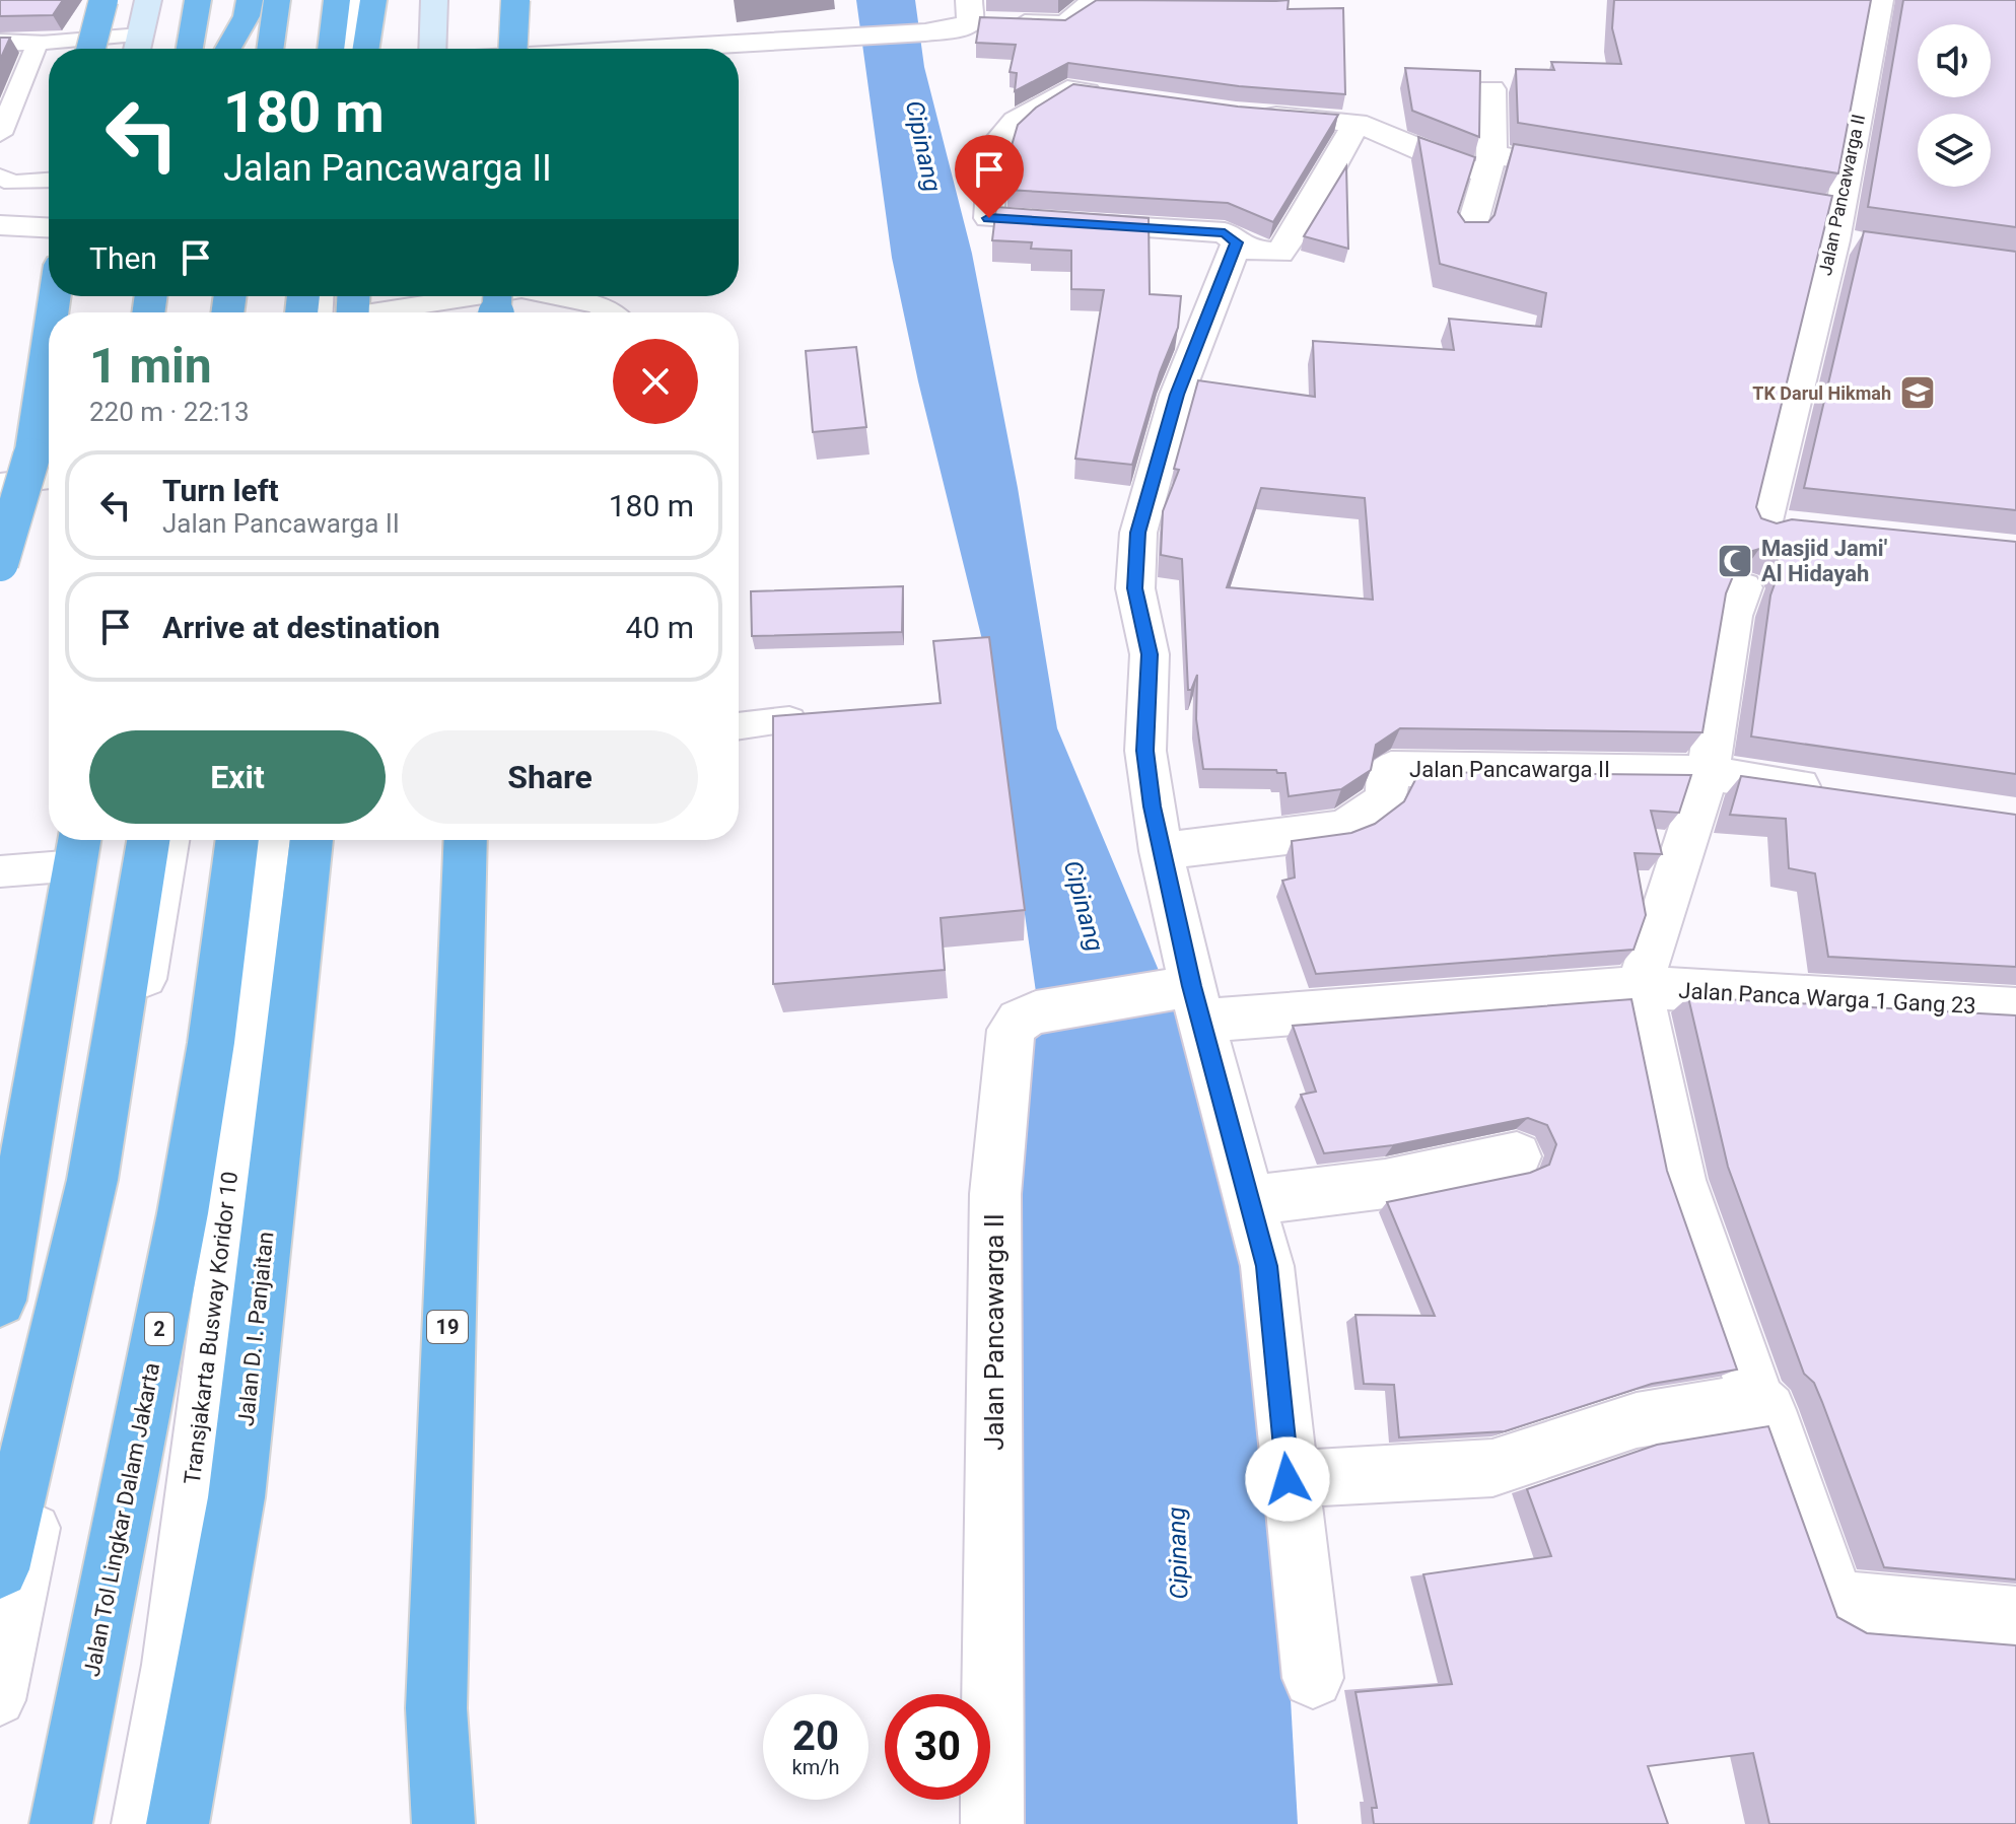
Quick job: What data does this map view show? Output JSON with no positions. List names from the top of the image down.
{
  "streets": {
    "highway": [
      "19",
      "2",
      "Jalan D. I. Panjaitan",
      "Jalan Tol Lingkar Dalam Jakarta"
    ],
    "street": ["Jalan Pancawarga II", "Jalan Panca Warga 1 Gang 23"],
    "lane": ["Transjakarta Busway Koridor 10"]
  },
  "crossings": [
    ["Jalan Pancawarga II", "Jalan Panca Warga 1 Gang 23"]
  ],
  "water": ["Cipinang"],
  "places": {
    "school or university": ["TK Darul Hikmah"],
    "mosque": ["Masjid Jami' Al Hidayah"]
  },
  "page": {
    "turn": ["180 m", "Jalan Pancawarga II"],
    "then": "Then",
    "heading": ["1 min", "220 m · 22:13"],
    "list": [
      {
        "name": "Turn left",
        "note": "Jalan Pancawarga II",
        "value": "180 m"
      },
      {
        "name": "Arrive at destination",
        "value": "40 m"
      }
    ],
    "buttons": ["Exit", "Share"],
    "speed": "20 km/h",
    "limit": "30"
  }
}
